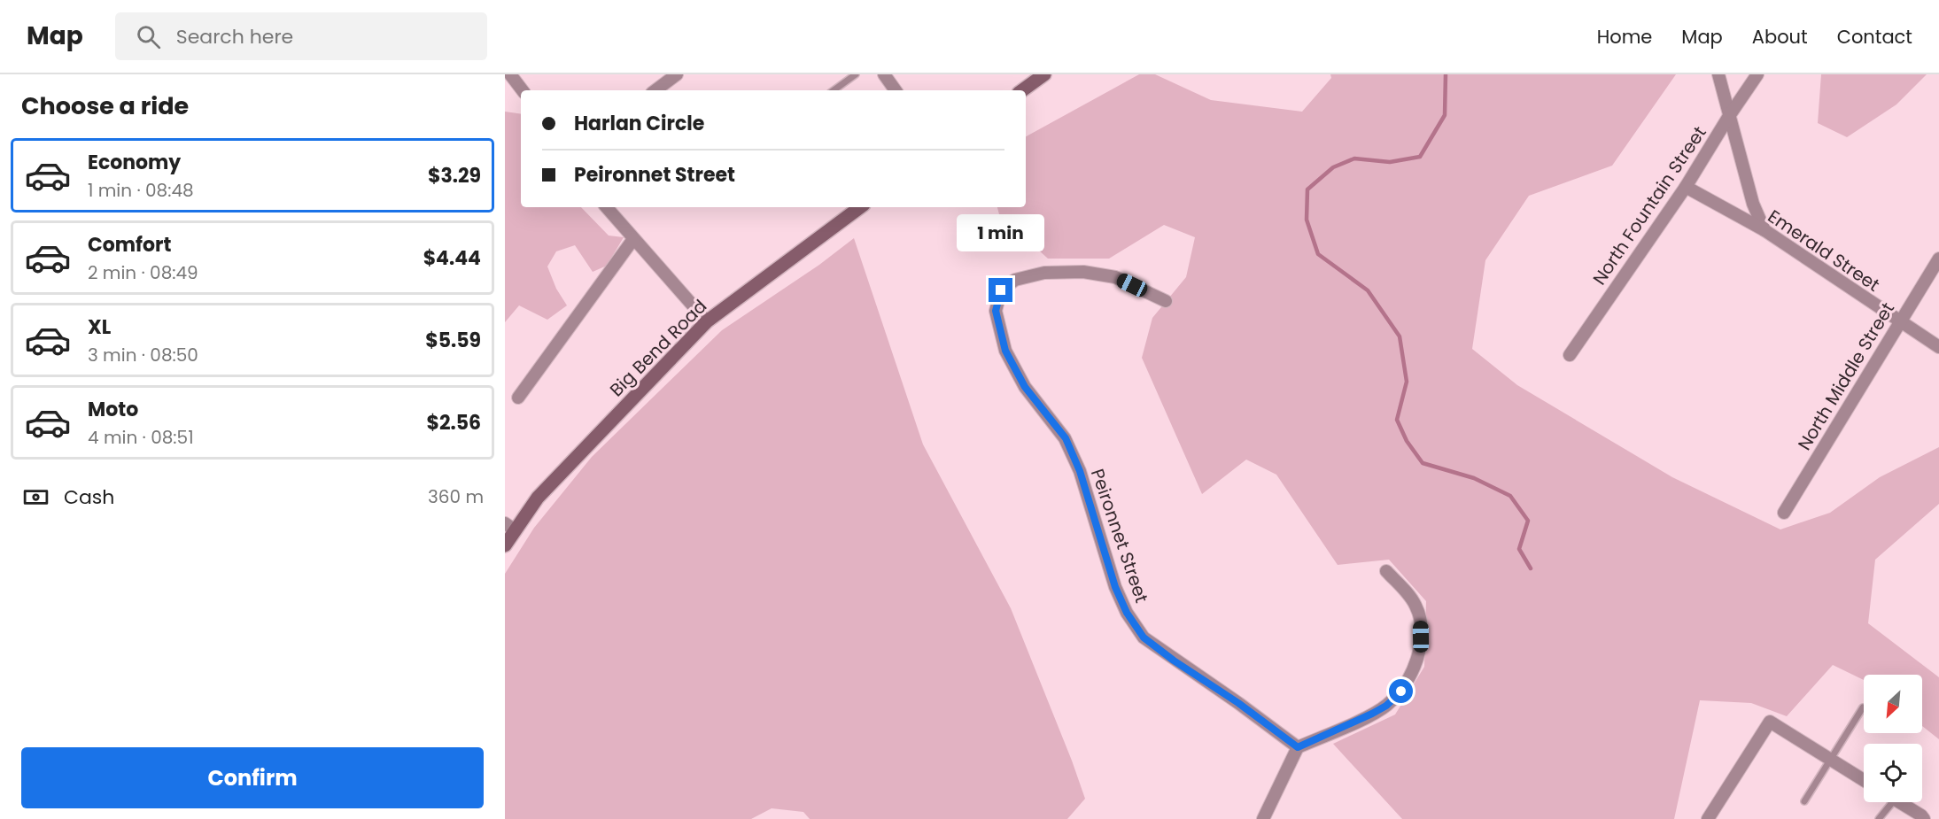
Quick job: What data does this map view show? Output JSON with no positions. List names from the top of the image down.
{
  "streets": {
    "main road": ["Big Bend Road"],
    "street": [
      "North Fountain Street",
      "Emerald Street",
      "North Middle Street",
      "Peironnet Street"
    ]
  },
  "crossings": [
    ["North Fountain Street", "Emerald Street"],
    ["Emerald Street", "North Middle Street"]
  ],
  "north": "bottom left",
  "page": {
    "header": "Map",
    "search": "Search here",
    "nav": [
      "Home",
      "Map",
      "About",
      "Contact"
    ],
    "heading": "Choose a ride",
    "banner": ["Harlan Circle", "Peironnet Street"],
    "list": [
      {
        "name": "Economy",
        "note": "1 min · 08:48",
        "value": "$3.29"
      },
      {
        "name": "Comfort",
        "note": "2 min · 08:49",
        "value": "$4.44"
      },
      {
        "name": "XL",
        "note": "3 min · 08:50",
        "value": "$5.59"
      },
      {
        "name": "Moto",
        "note": "4 min · 08:51",
        "value": "$2.56"
      }
    ],
    "bubble": "1 min",
    "pay": ["Cash", "360 m"],
    "buttons": "Confirm"
  }
}
